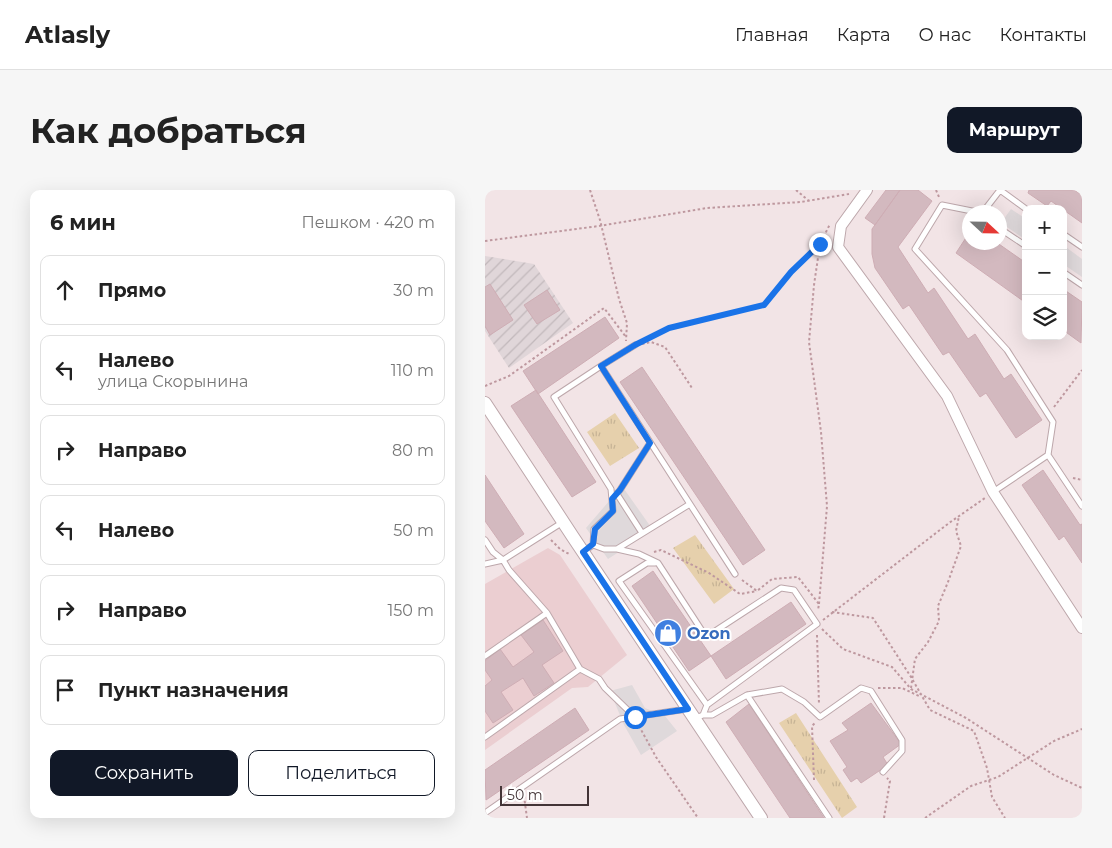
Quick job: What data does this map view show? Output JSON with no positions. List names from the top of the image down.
{
  "places": {
    "shop": ["Ozon"]
  },
  "scale_bar": "50 m",
  "north": "right",
  "page": {
    "header": "Atlasly",
    "nav": [
      "Главная",
      "Карта",
      "О нас",
      "Контакты"
    ],
    "buttons": [
      "Маршрут",
      ["Сохранить", "Поделиться"]
    ],
    "title": "Как добраться",
    "heading": ["6 мин", "Пешком · 420 m"],
    "map_buttons": ["+", "−"],
    "list": [
      ["Прямо", "30 m"],
      ["Налево", "улица Скорынина", "110 m"],
      ["Направо", "80 m"],
      ["Налево", "50 m"],
      ["Направо", "150 m"],
      "Пункт назначения"
    ],
    "scale": "50 m"
  }
}
